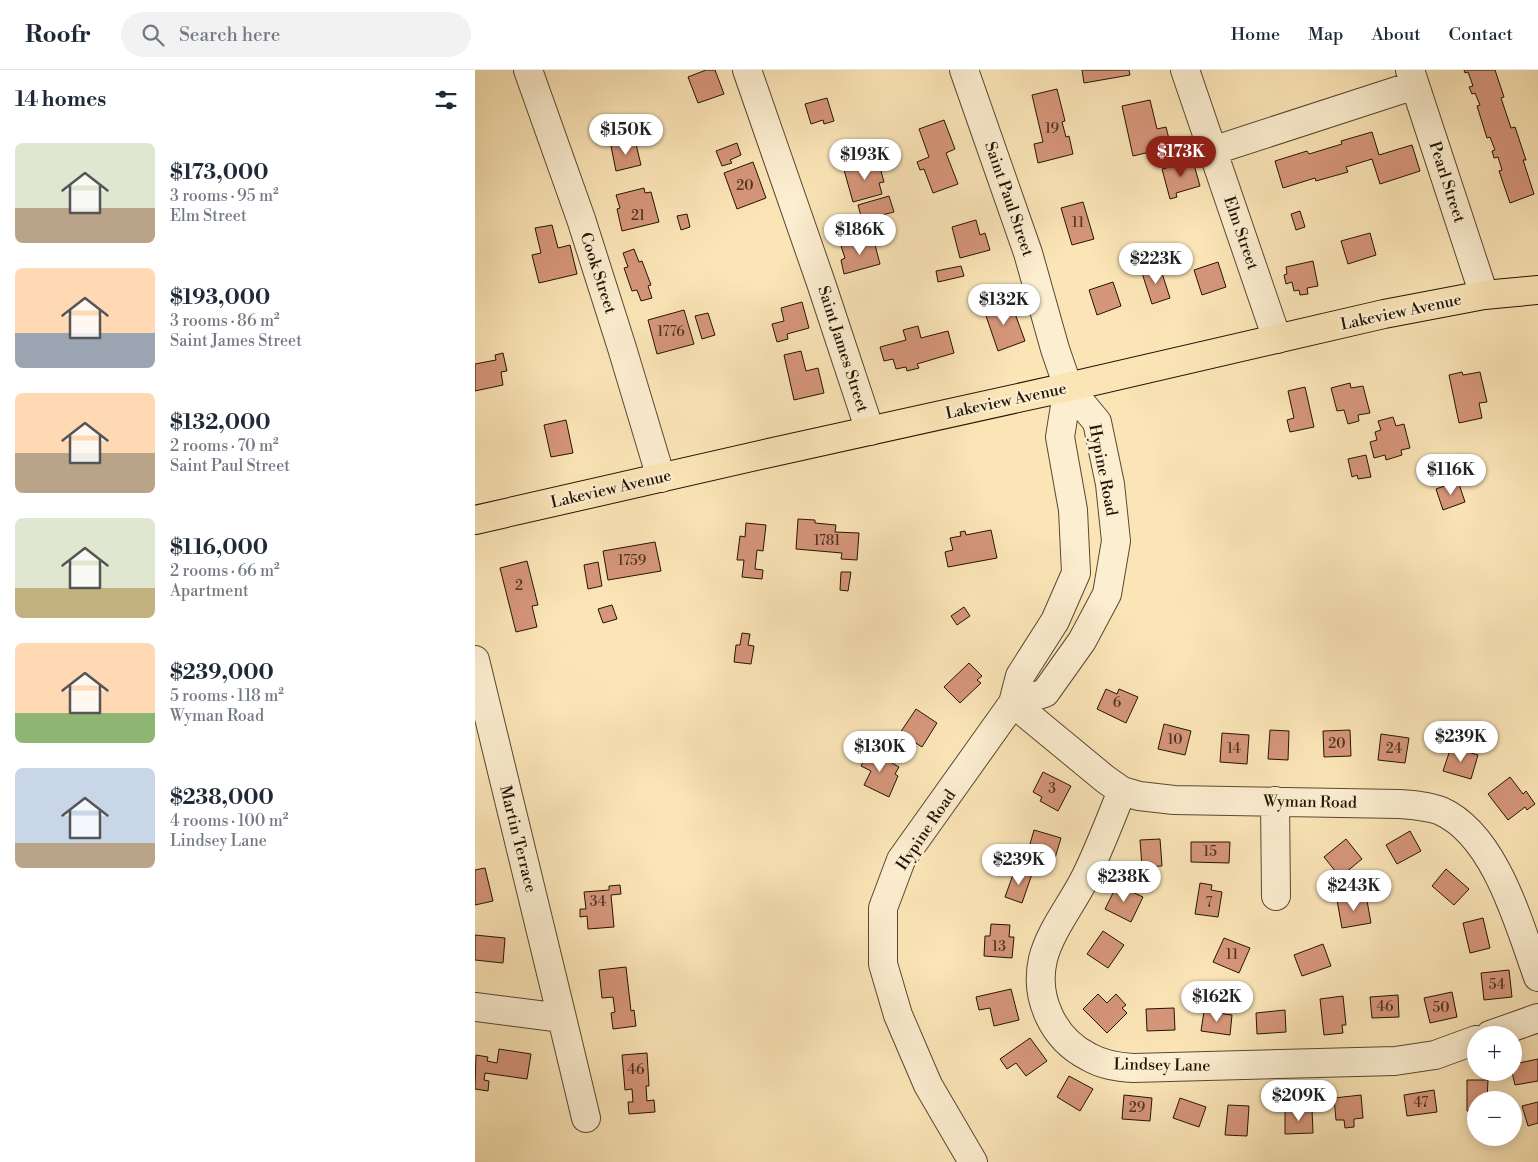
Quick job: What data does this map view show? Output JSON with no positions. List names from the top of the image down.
{
  "streets": {
    "main road": ["Lakeview Avenue"],
    "street": [
      "Pearl Street",
      "Saint Paul Street",
      "Elm Street",
      "Cook Street",
      "Saint James Street",
      "Hypine Road",
      "Wyman Road",
      "Martin Terrace",
      "Lindsey Lane"
    ]
  },
  "crossings": [
    ["Pearl Street", "Lakeview Avenue"],
    ["Saint Paul Street", "Lakeview Avenue"],
    ["Saint Paul Street", "Hypine Road"],
    ["Elm Street", "Lakeview Avenue"],
    ["Cook Street", "Lakeview Avenue"],
    ["Lakeview Avenue", "Saint James Street"],
    ["Lakeview Avenue", "Hypine Road"],
    ["Hypine Road", "Wyman Road"],
    ["Wyman Road", "Lindsey Lane"]
  ],
  "house_numbers": [
    "19",
    "20",
    "21",
    "11",
    "1776",
    "1781",
    "1759",
    "2",
    "6",
    "10",
    "20",
    "14",
    "24",
    "3",
    "15",
    "34",
    "7",
    "13",
    "11",
    "54",
    "46",
    "50",
    "46",
    "47",
    "29"
  ],
  "page": {
    "header": "Roofr",
    "search": "Search here",
    "nav": [
      "Home",
      "Map",
      "About",
      "Contact"
    ],
    "heading": "14 homes",
    "price": [
      "$150K",
      "$173K",
      "$193K",
      "$186K",
      "$223K",
      "$132K",
      "$116K",
      "$239K",
      "$130K",
      "$239K",
      "$238K",
      "$243K",
      "$162K",
      "$209K"
    ],
    "list": [
      {
        "name": "$173,000",
        "note": "3 rooms · 95 m² · Elm Street"
      },
      {
        "name": "$193,000",
        "note": "3 rooms · 86 m² · Saint James Street"
      },
      {
        "name": "$132,000",
        "note": "2 rooms · 70 m² · Saint Paul Street"
      },
      {
        "name": "$116,000",
        "note": "2 rooms · 66 m² · Apartment"
      },
      {
        "name": "$239,000",
        "note": "5 rooms · 118 m² · Wyman Road"
      },
      {
        "name": "$238,000",
        "note": "4 rooms · 100 m² · Lindsey Lane"
      }
    ],
    "map_buttons": ["+", "−"]
  }
}
